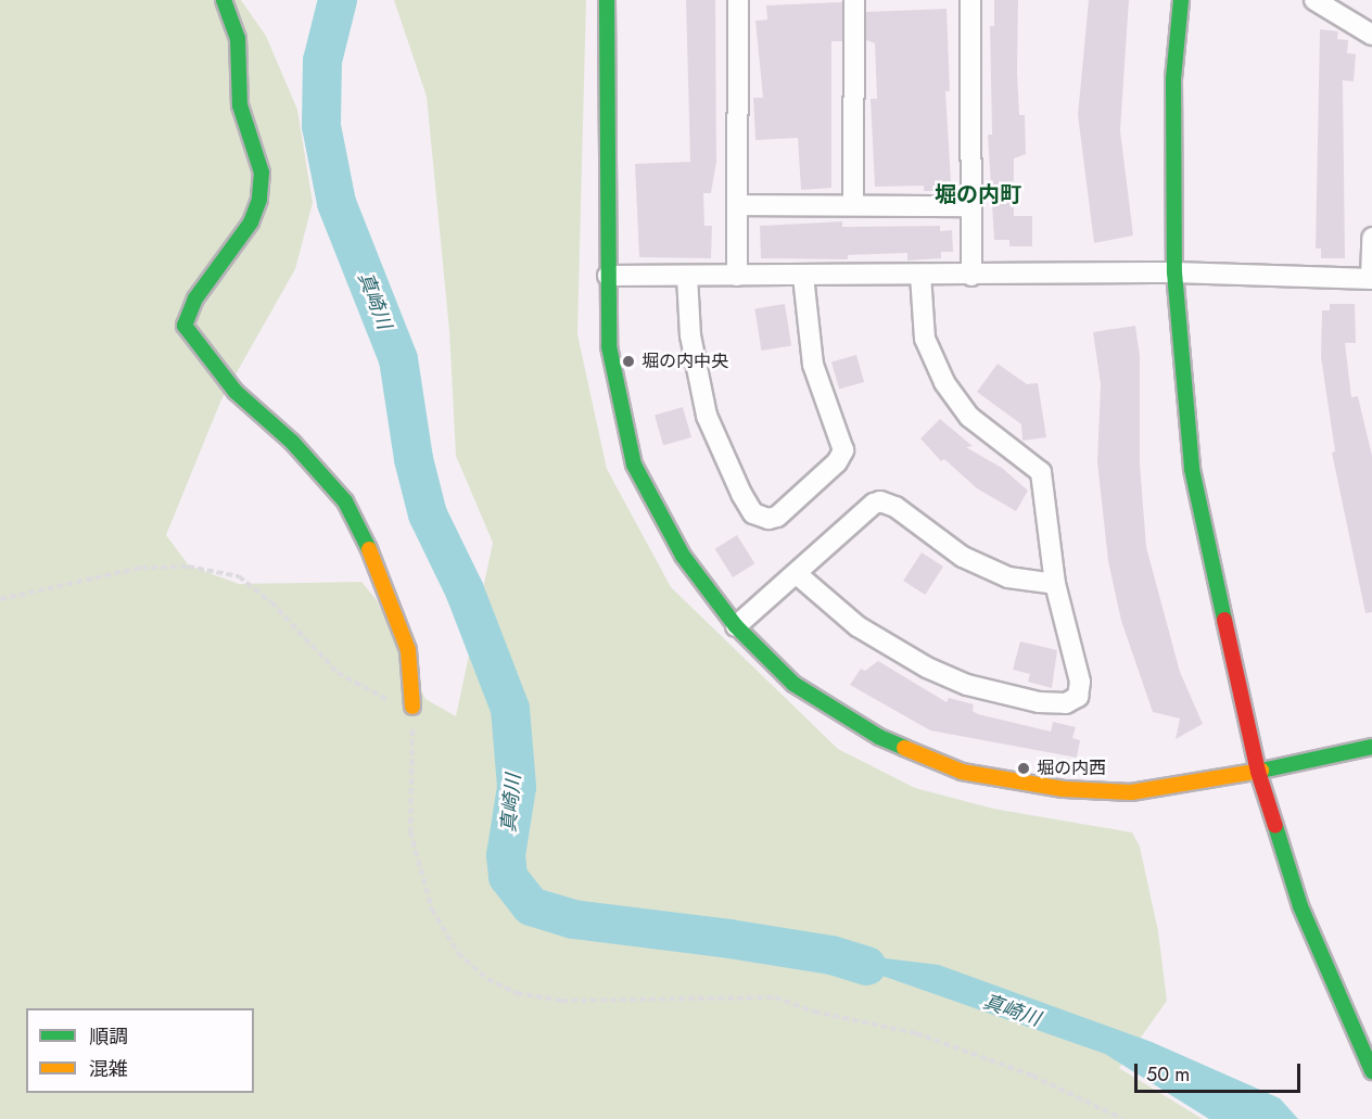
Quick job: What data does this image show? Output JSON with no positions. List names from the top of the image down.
{
  "districts": ["堀の内町"],
  "water": ["真崎川"],
  "places": ["堀の内中央", "堀の内西"],
  "legend": ["順調", "混雑"],
  "scale_bar": "50 m"
}
